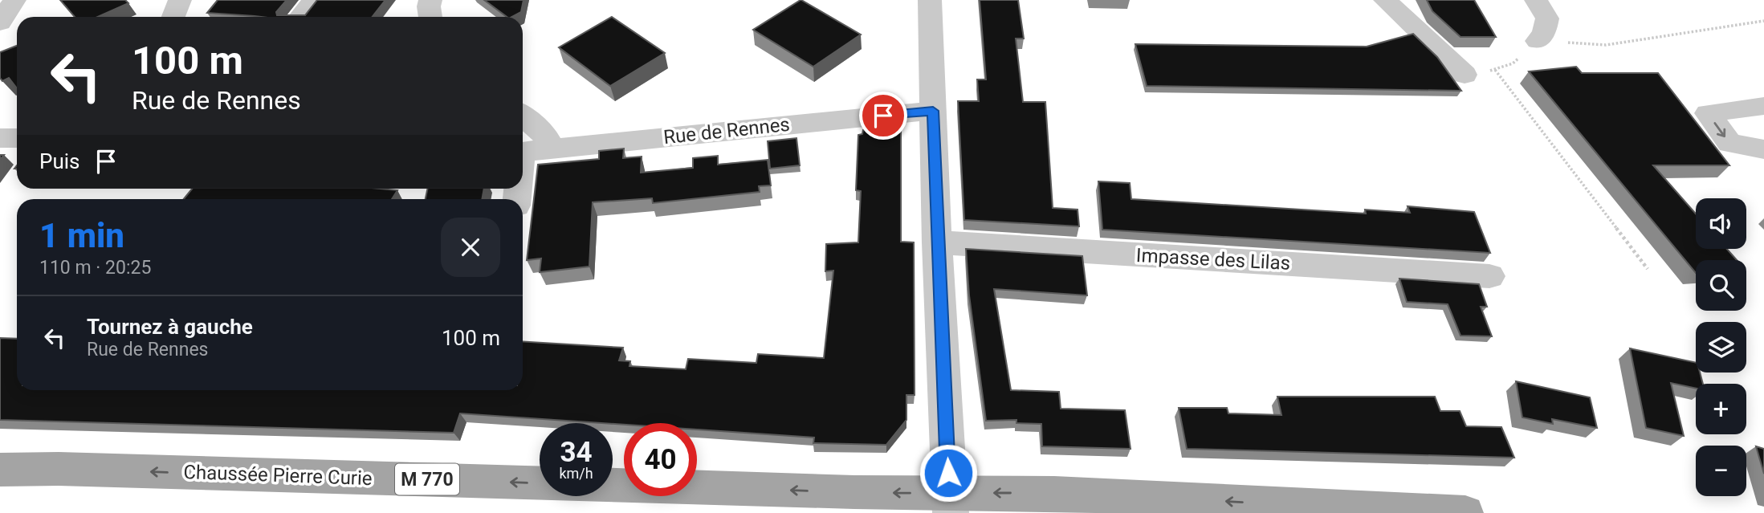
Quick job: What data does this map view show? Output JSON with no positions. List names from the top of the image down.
{
  "streets": {
    "main road": ["Chaussée Pierre Curie", "M 770"],
    "street": ["Rue de Rennes", "Impasse des Lilas"]
  },
  "one_way": ["Chaussée Pierre Curie"],
  "page": {
    "turn": ["100 m", "Rue de Rennes"],
    "then": "Puis",
    "map_buttons": ["+", "−"],
    "heading": ["1 min", "110 m · 20:25"],
    "list": [
      {
        "name": "Tournez à gauche",
        "note": "Rue de Rennes",
        "value": "100 m"
      }
    ],
    "speed": "34 km/h",
    "limit": "40"
  }
}
